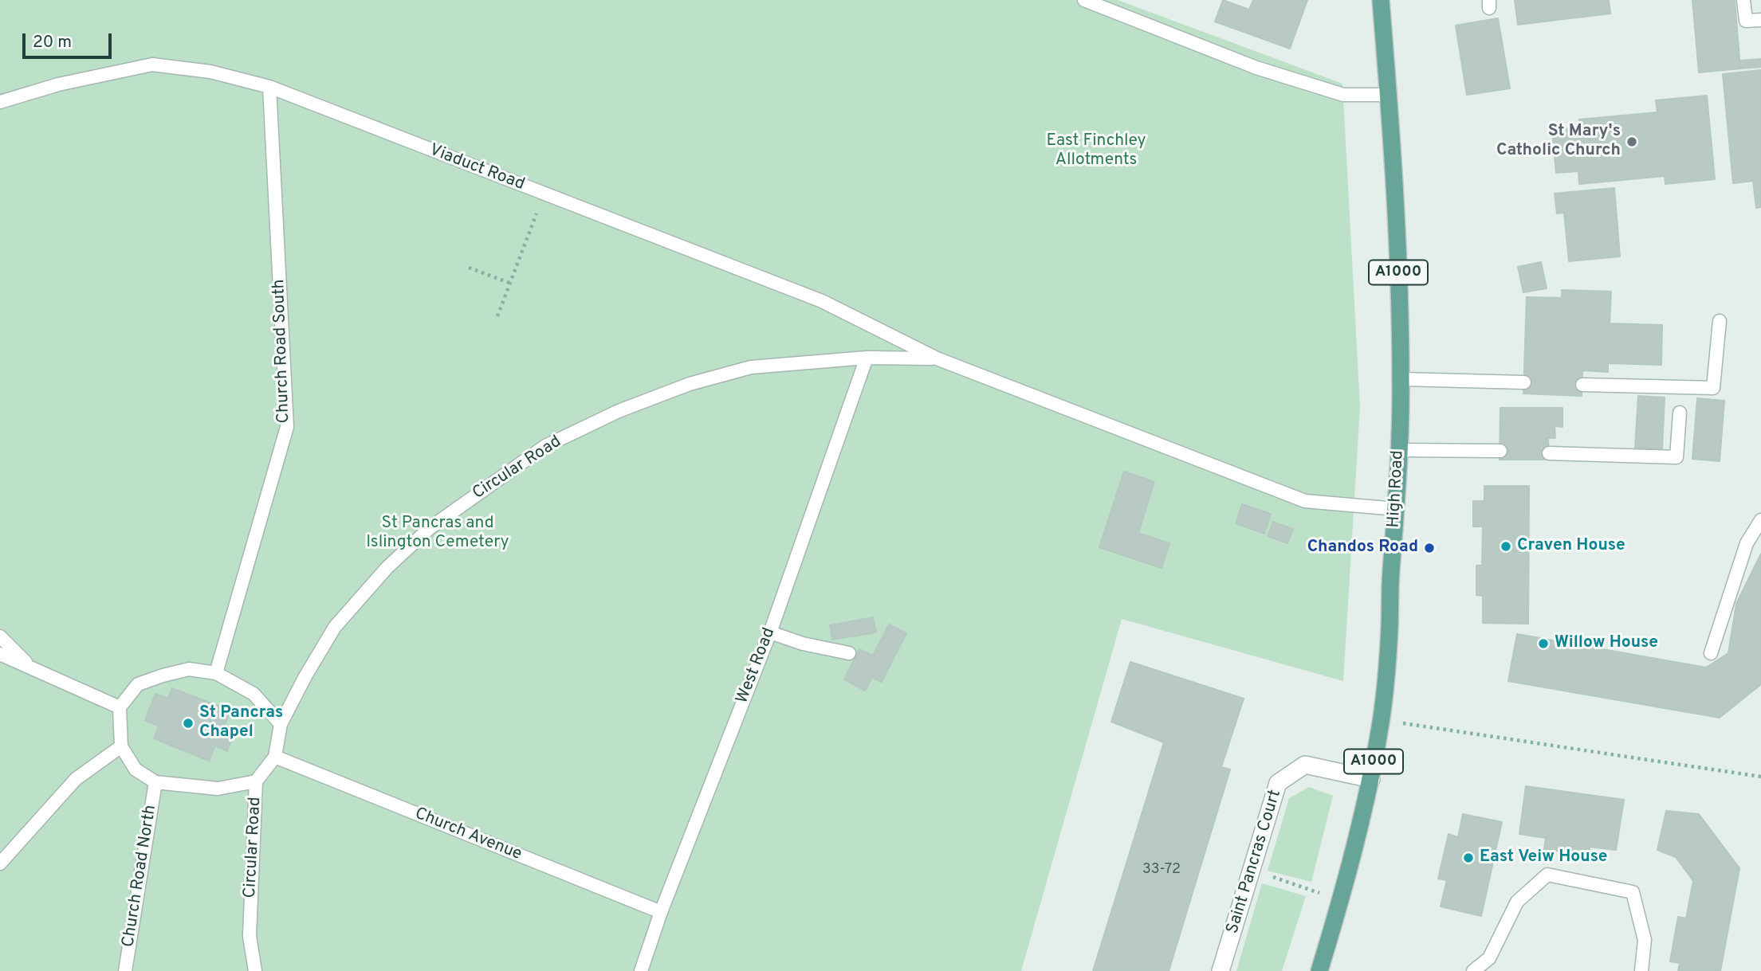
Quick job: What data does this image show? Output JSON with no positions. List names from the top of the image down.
{
  "streets": {
    "main road": ["A1000", "High Road"],
    "street": ["Saint Pancras Court"],
    "lane": [
      "Viaduct Road",
      "Church Road South",
      "Circular Road",
      "West Road",
      "Church Avenue",
      "Church Road North"
    ]
  },
  "crossings": [
    ["Viaduct Road", "Church Road South"],
    ["Viaduct Road", "Circular Road"],
    ["Viaduct Road", "High Road"],
    ["Church Road South", "Circular Road"],
    ["Church Road South", "Church Avenue"],
    ["Church Road South", "Church Road North"],
    ["Circular Road", "West Road"],
    ["Circular Road", "Church Avenue"],
    ["Circular Road", "Church Road North"],
    ["High Road", "Saint Pancras Court"],
    ["West Road", "Church Avenue"],
    ["Church Avenue", "Church Road North"]
  ],
  "parks": ["East Finchley Allotments", "St Pancras and Islington Cemetery"],
  "places": [
    "St Mary's Catholic Church",
    "Craven House",
    "Chandos Road",
    "Willow House",
    "St Pancras Chapel",
    "East Veiw House"
  ],
  "house_numbers": ["33-72"],
  "scale_bar": "20 m"
}
